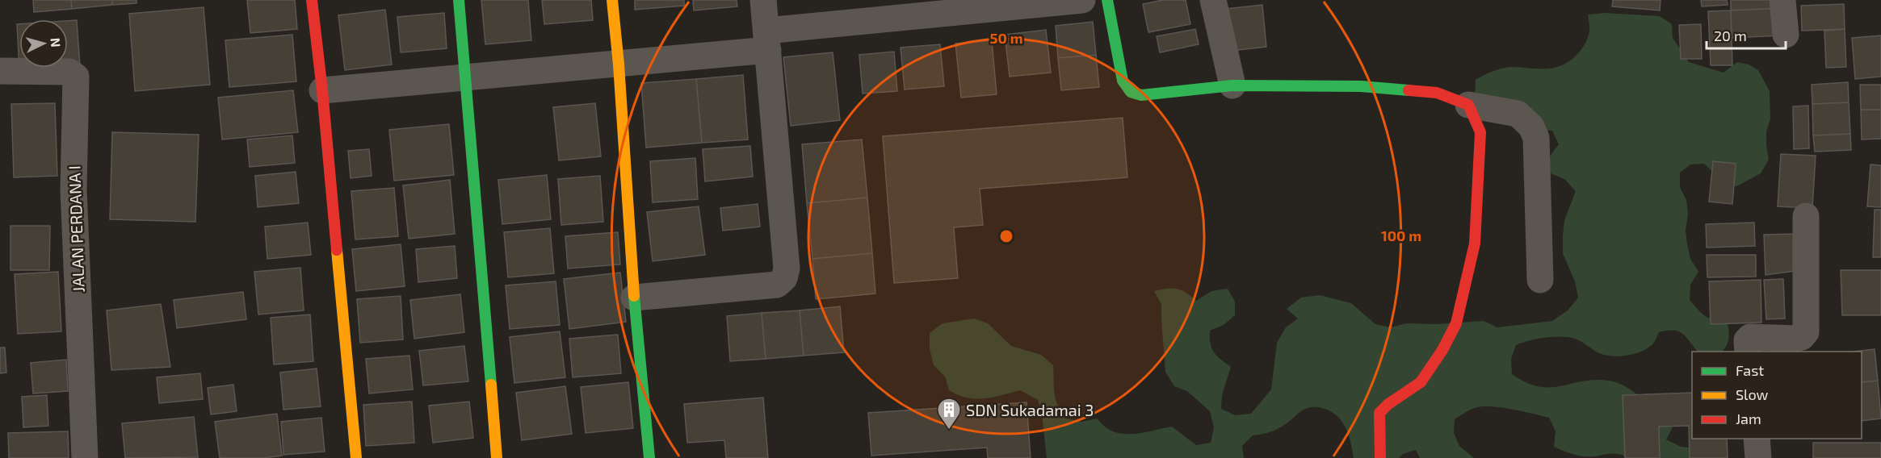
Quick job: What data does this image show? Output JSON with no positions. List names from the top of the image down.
{
  "streets": {
    "street": ["JALAN PERDANA I"]
  },
  "places": {
    "building": ["SDN Sukadamai 3"]
  },
  "legend": ["Fast", "Slow", "Jam"],
  "scale_bar": "20 m",
  "north": "right",
  "rings": ["50 m", "100 m"]
}
